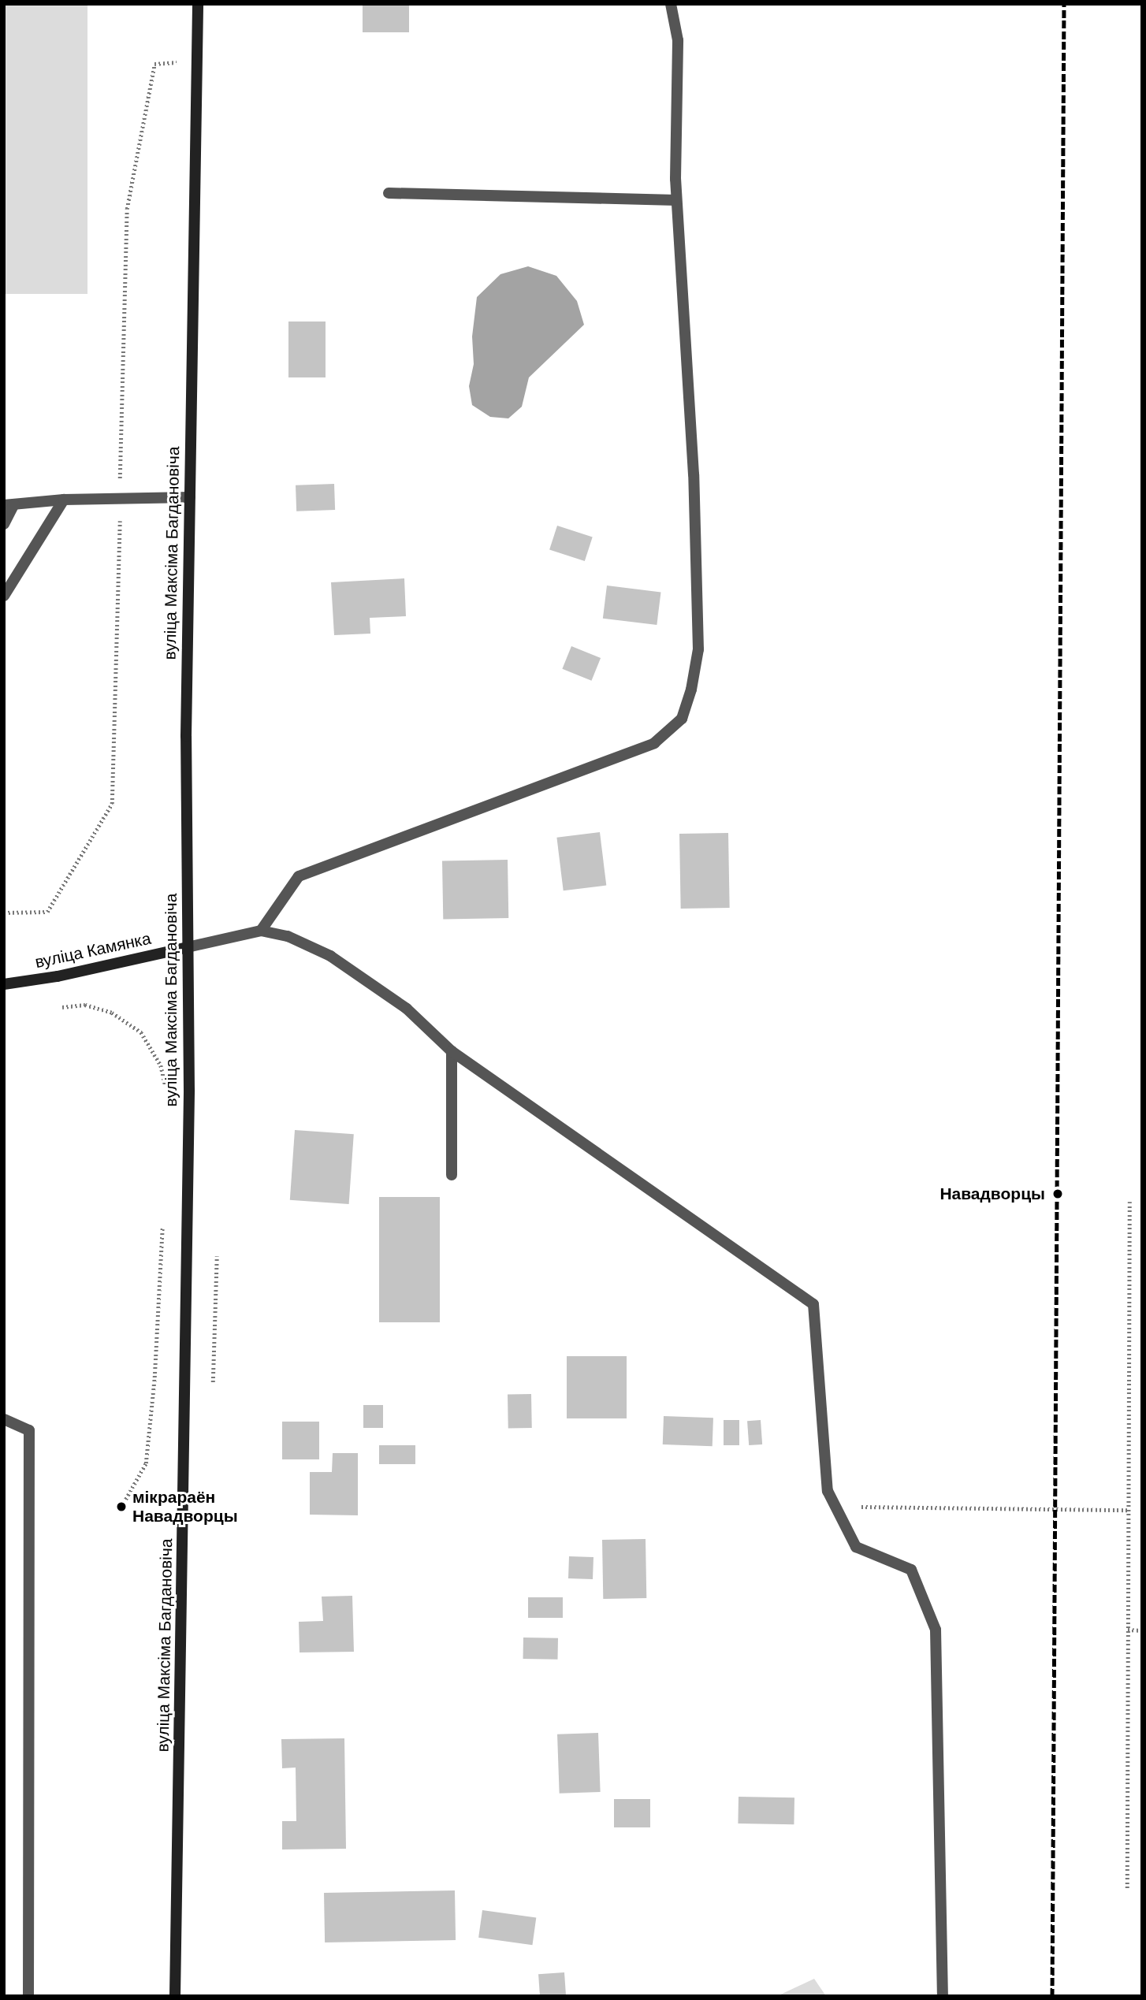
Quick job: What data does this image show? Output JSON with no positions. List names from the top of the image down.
{
  "streets": {
    "main road": ["вуліца Максіма Багдановіча", "вуліца Камянка"]
  },
  "crossings": [
    ["вуліца Максіма Багдановіча", "вуліца Камянка"]
  ],
  "places": ["Навадворцы", "мікрараён Навадворцы"]
}
